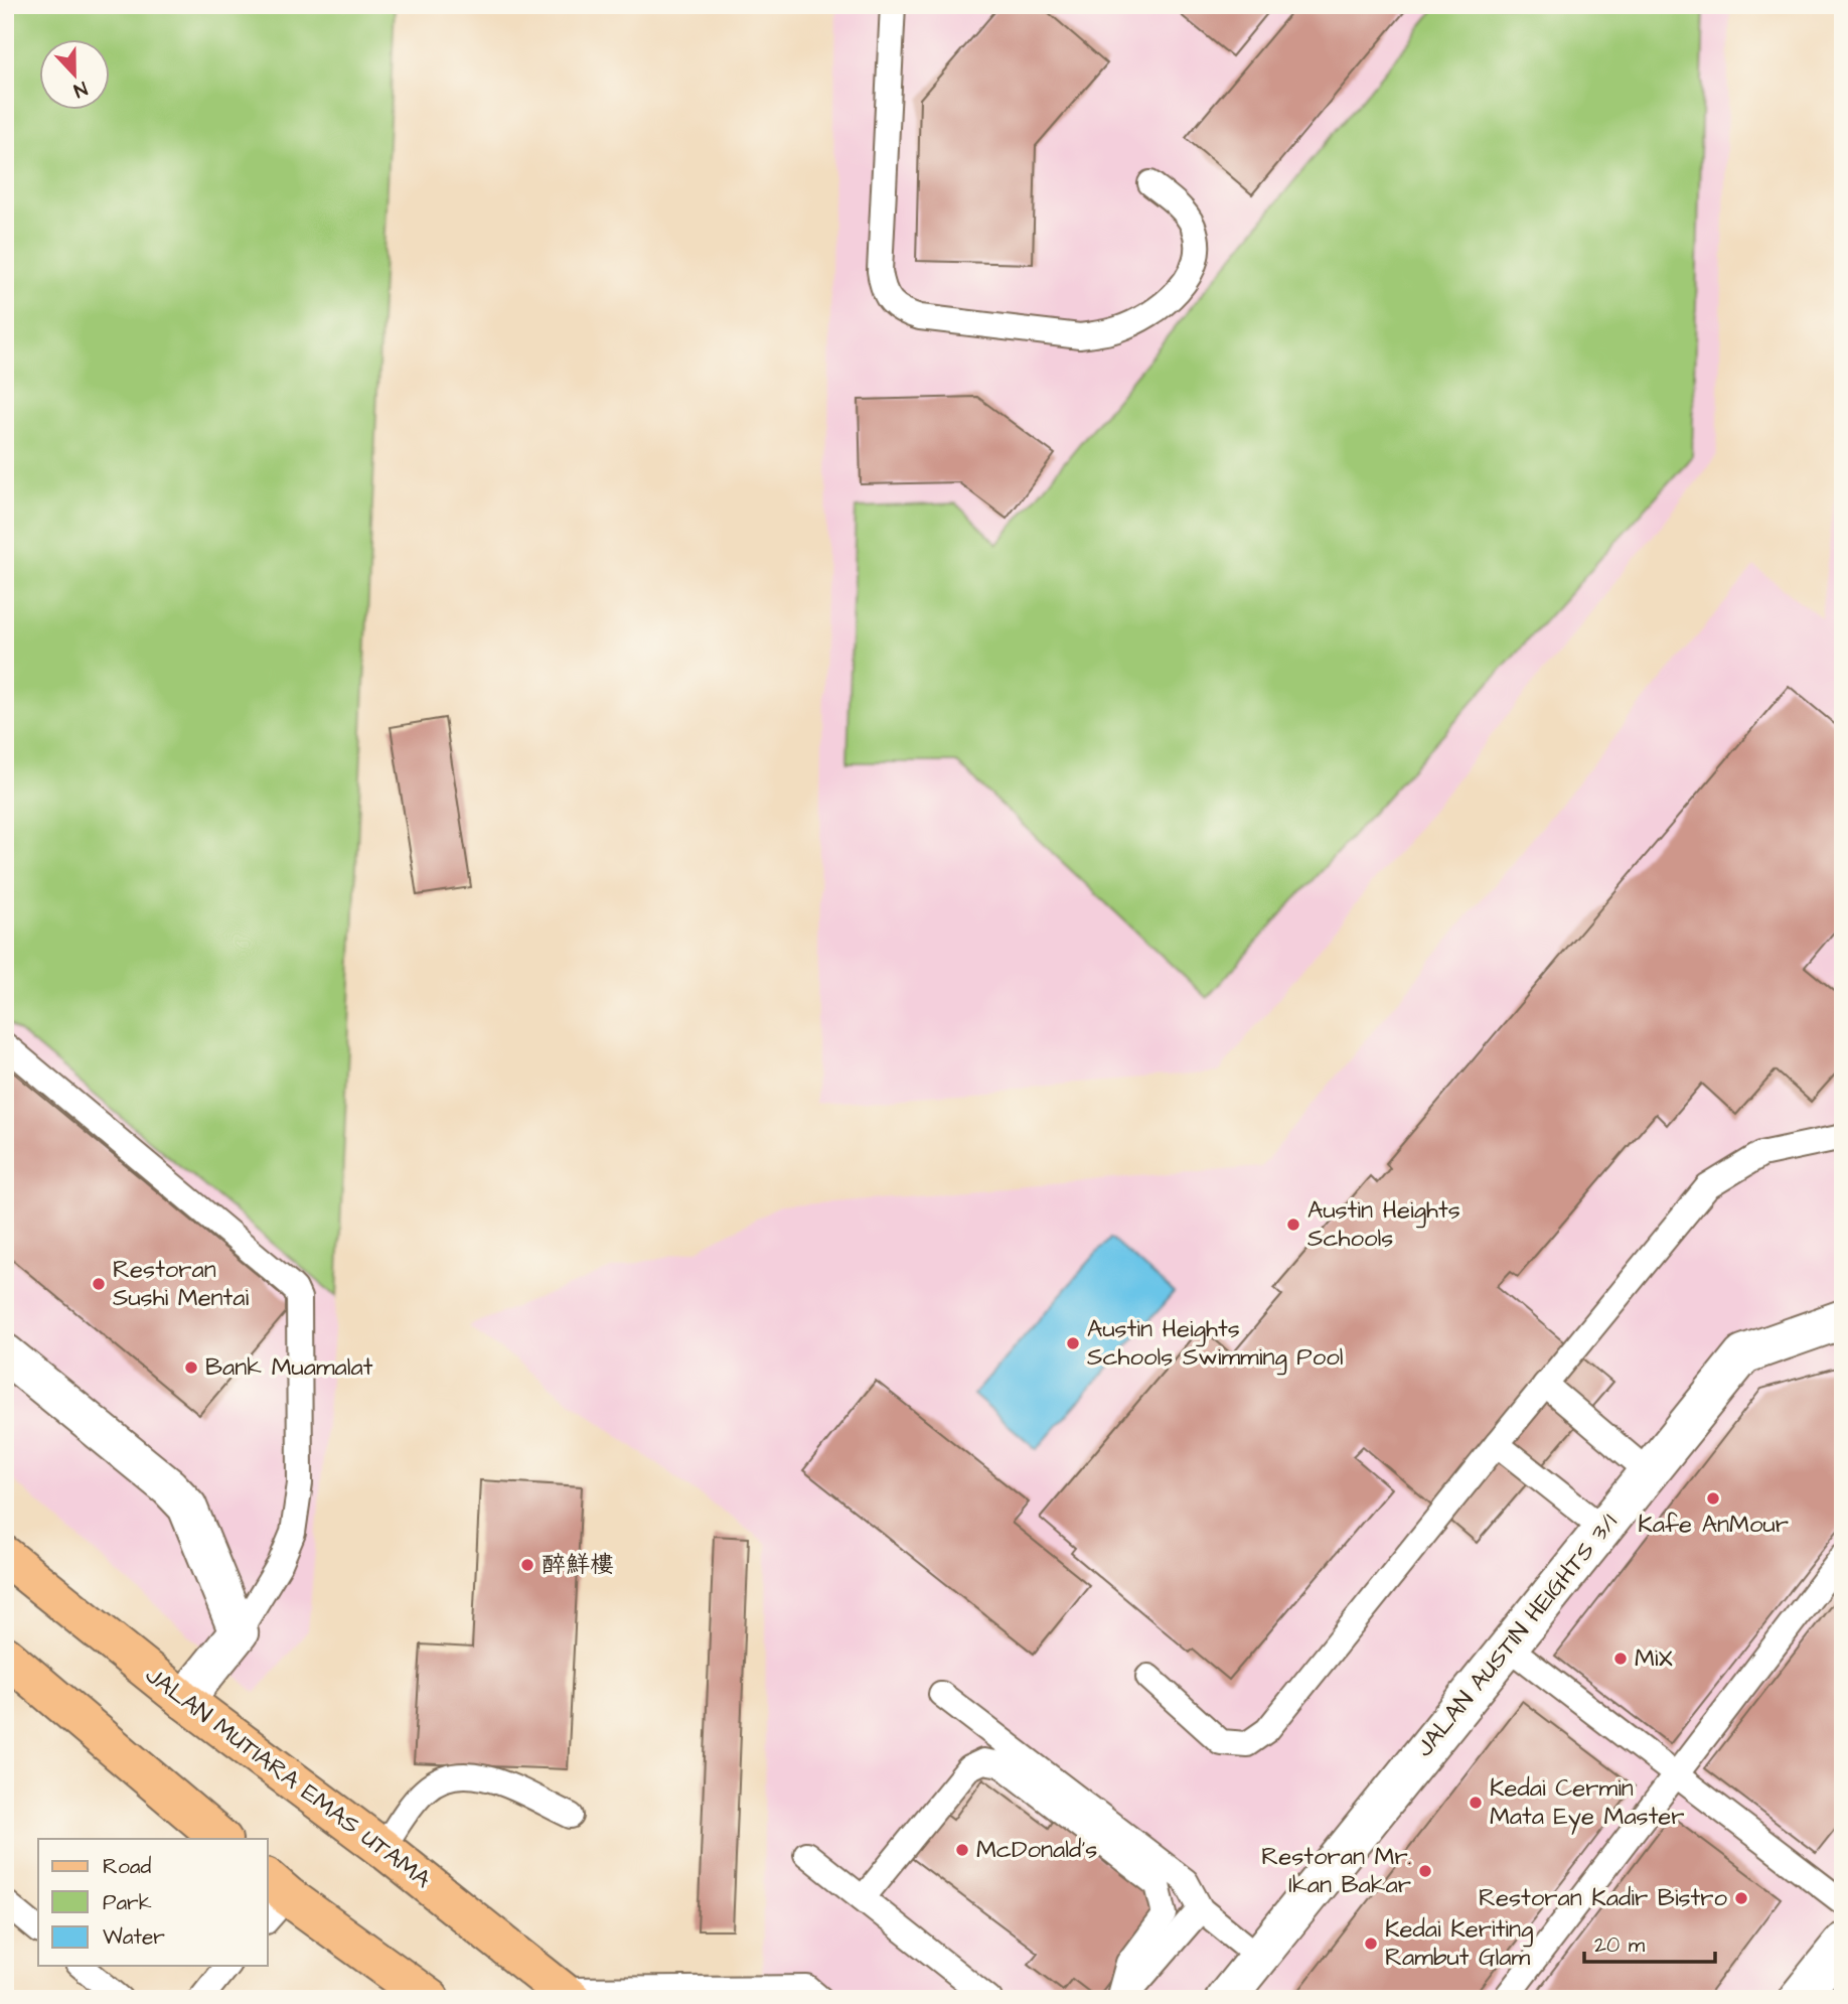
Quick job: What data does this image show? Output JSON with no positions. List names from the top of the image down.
{
  "streets": {
    "main road": ["JALAN MUTIARA EMAS UTAMA"],
    "street": ["JALAN AUSTIN HEIGHTS 3/1"]
  },
  "places": [
    "Austin Heights Schools",
    "Restoran Sushi Mentai",
    "Austin Heights Schools Swimming Pool",
    "Bank Muamalat",
    "Kafe AnMour",
    "醉鮮樓",
    "MiX",
    "Kedai Cermin Mata Eye Master",
    "McDonald's",
    "Restoran Mr. Ikan Bakar",
    "Restoran Kadir Bistro",
    "Kedai Keriting Rambut Glam"
  ],
  "legend": ["Road", "Park", "Water"],
  "scale_bar": "20 m",
  "north": "bottom"
}
